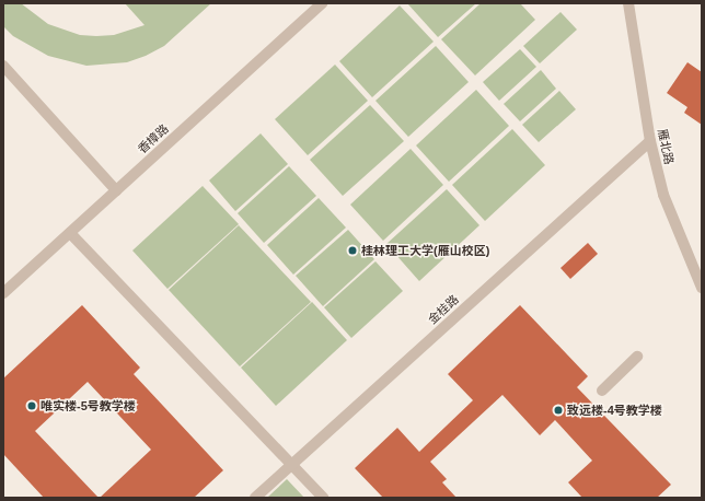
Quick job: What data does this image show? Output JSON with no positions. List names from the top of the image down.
{
  "streets": {
    "street": ["香樟路", "雁北路", "金桂路"]
  },
  "crossings": [
    ["雁北路", "金桂路"]
  ],
  "places": ["桂林理工大学(雁山校区)", "唯实楼-5号教学楼", "致远楼-4号教学楼"]
}
